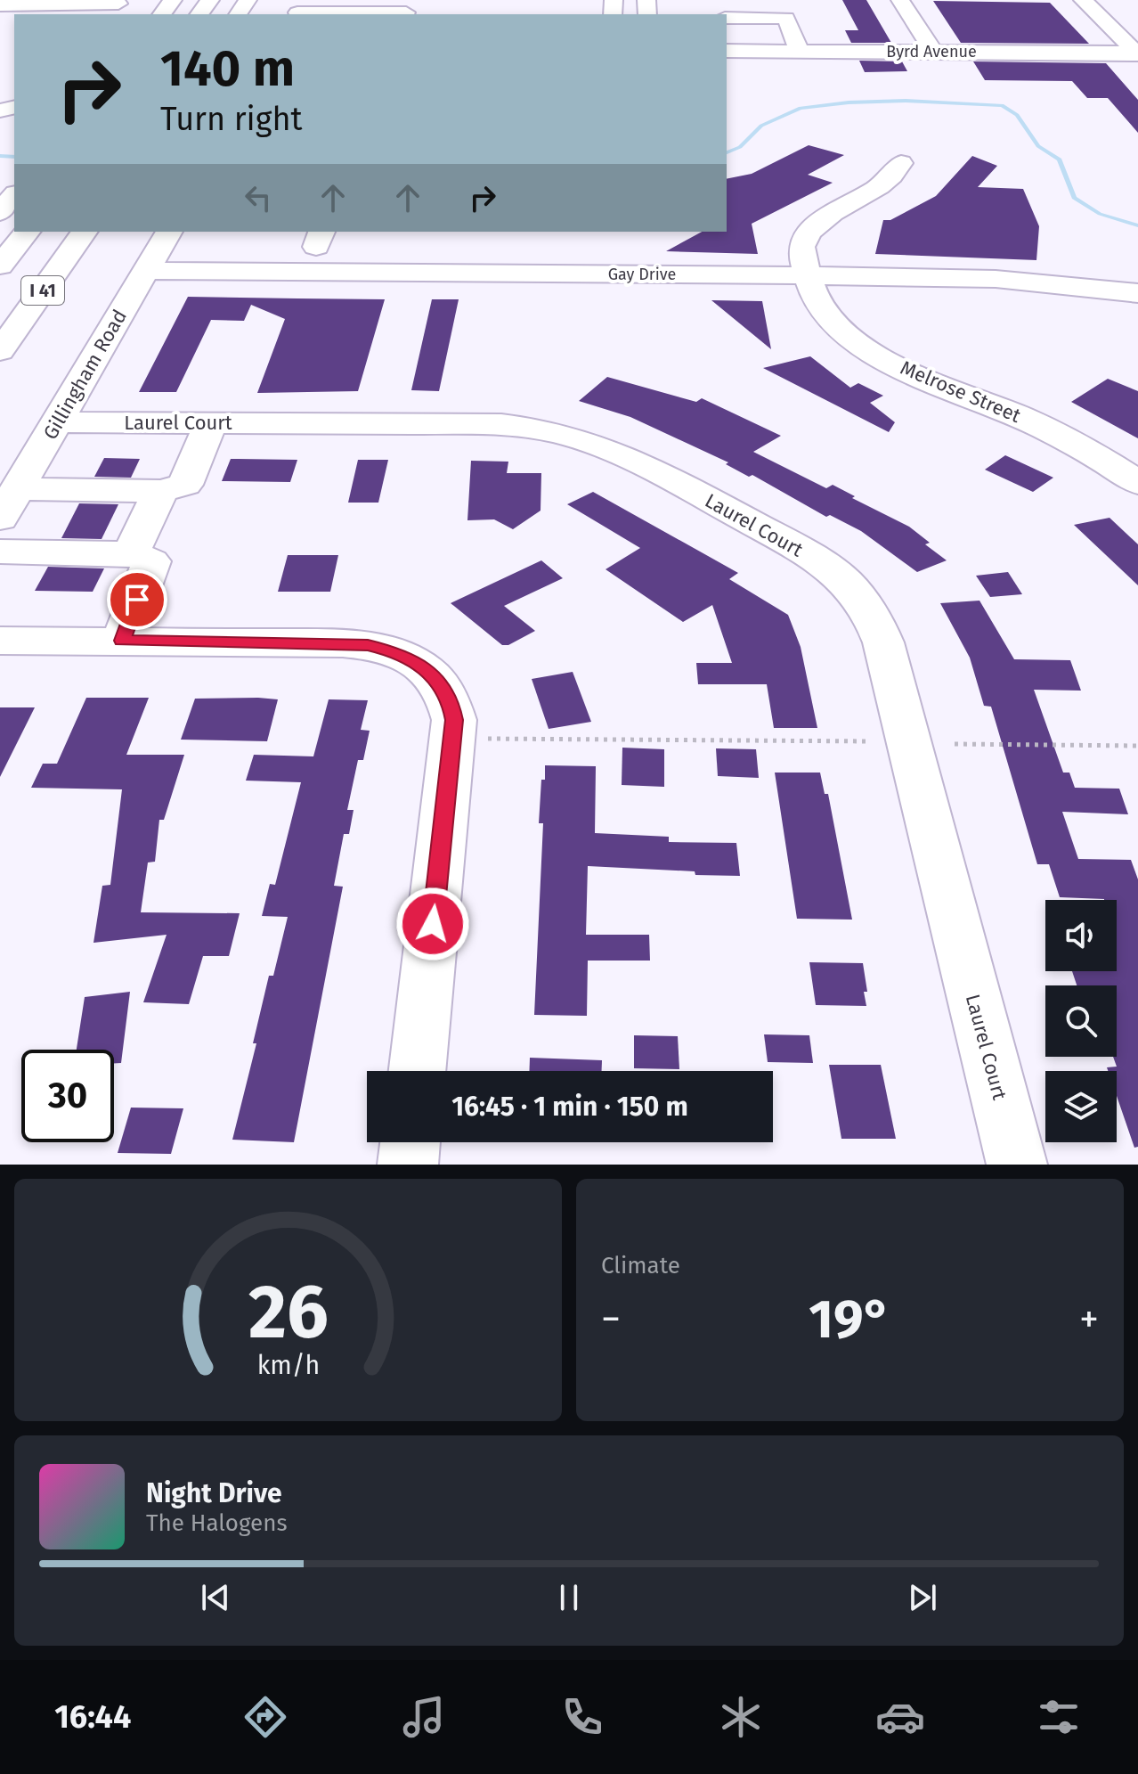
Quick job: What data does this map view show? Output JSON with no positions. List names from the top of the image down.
{
  "streets": {
    "main road": [
      "Byrd Avenue",
      "Gay Drive",
      "I 41",
      "Gillingham Road",
      "Melrose Street",
      "Laurel Court"
    ]
  },
  "crossings": [
    ["Gay Drive", "Gillingham Road"],
    ["Gay Drive", "Melrose Street"],
    ["Gillingham Road", "Laurel Court"]
  ],
  "page": {
    "turn": ["140 m", "Turn right"],
    "limit": "30",
    "trip": "16:45 · 1 min · 150 m",
    "tile": "Climate",
    "heat": ["−", "19°", "+"],
    "song": ["Night Drive", "The Halogens"],
    "tabs": "16:44",
    "gauge": ["26", "km/h"]
  }
}
